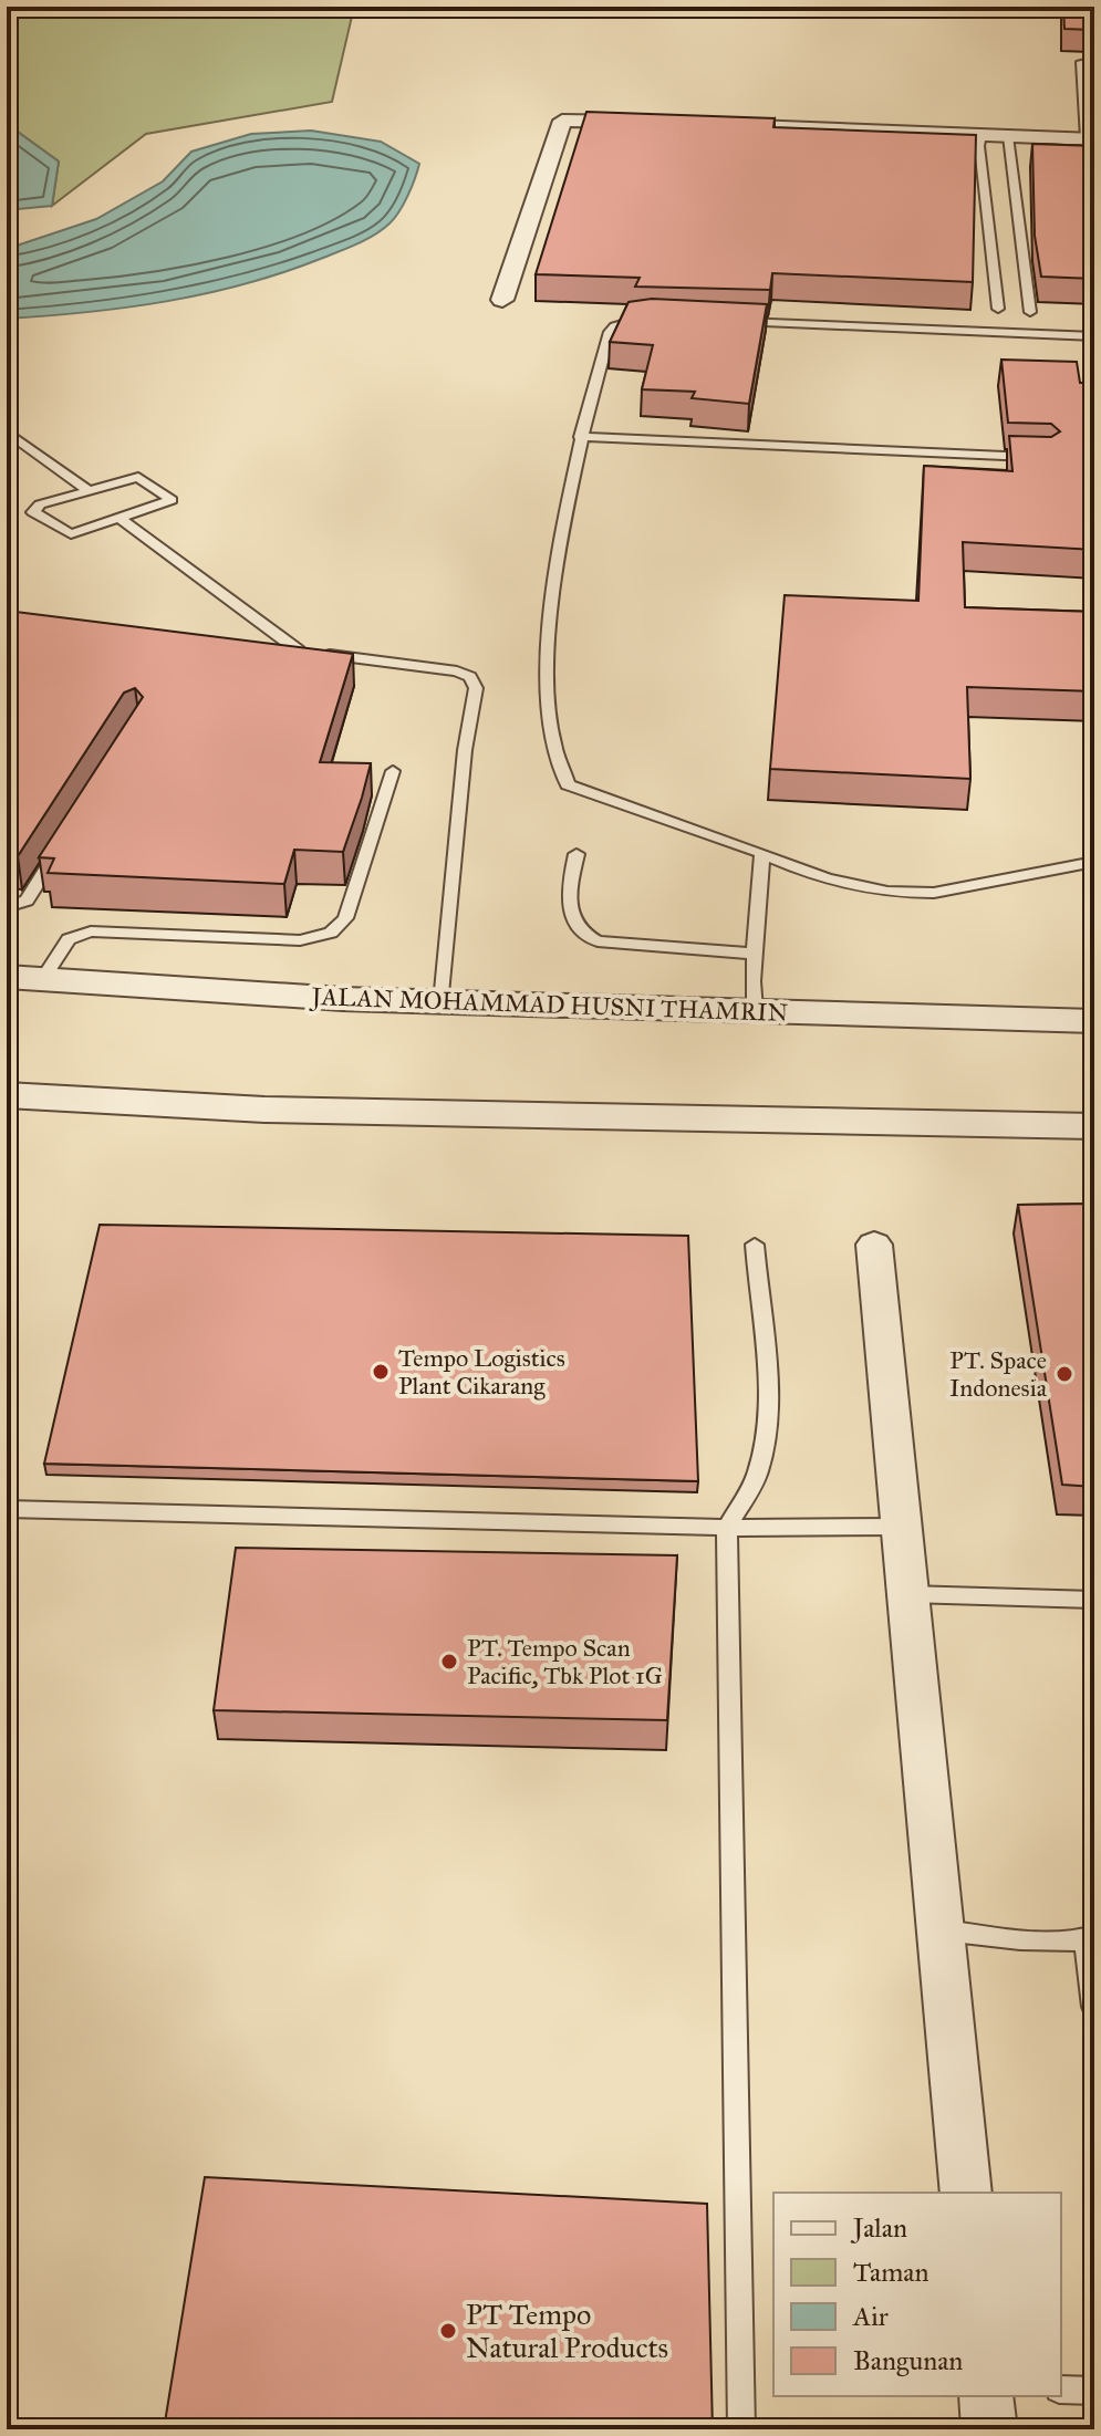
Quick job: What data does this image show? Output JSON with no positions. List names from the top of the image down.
{
  "streets": {
    "street": ["JALAN MOHAMMAD HUSNI THAMRIN"]
  },
  "places": [
    "Tempo Logistics Plant Cikarang",
    "PT. Space Indonesia",
    "PT. Tempo Scan Pacific, Tbk Plot 1G",
    "PT Tempo Natural Products"
  ],
  "legend": [
    "Jalan",
    "Taman",
    "Air",
    "Bangunan"
  ]
}
